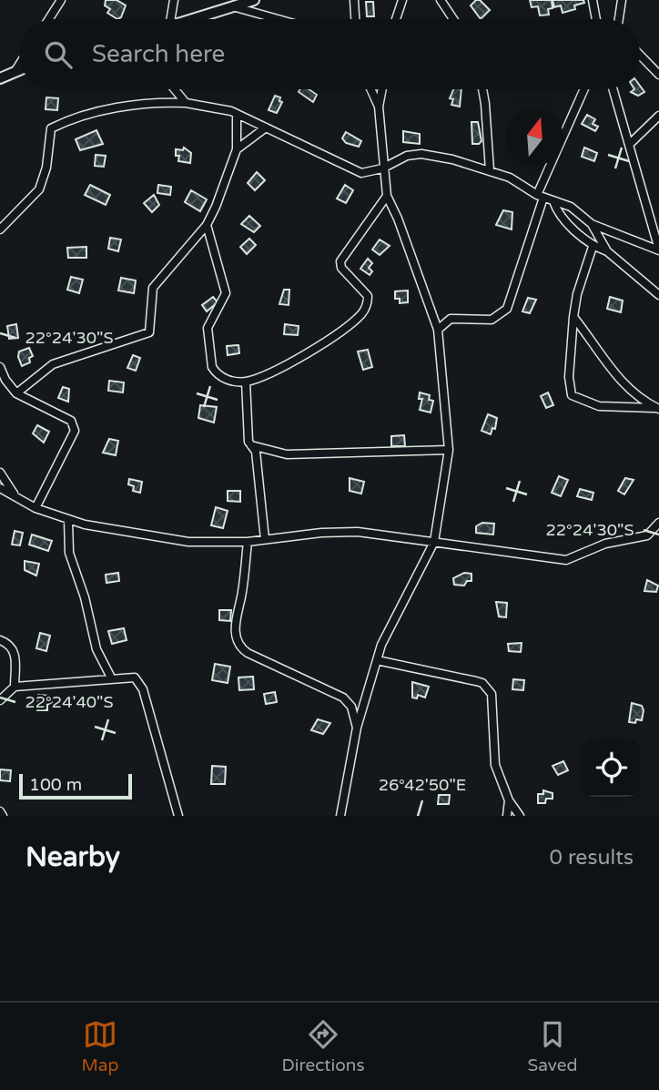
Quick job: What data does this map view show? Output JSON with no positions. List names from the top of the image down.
{
  "scale_bar": "100 m",
  "north": "top",
  "page": {
    "search": "Search here",
    "scale": "100 m",
    "heading": ["Nearby", "0 results"],
    "nav": ["Map", "Directions", "Saved"]
  },
  "coordinates": ["22°24'30\"S", "22°24'40\"S", "26°42'50\"E"]
}
